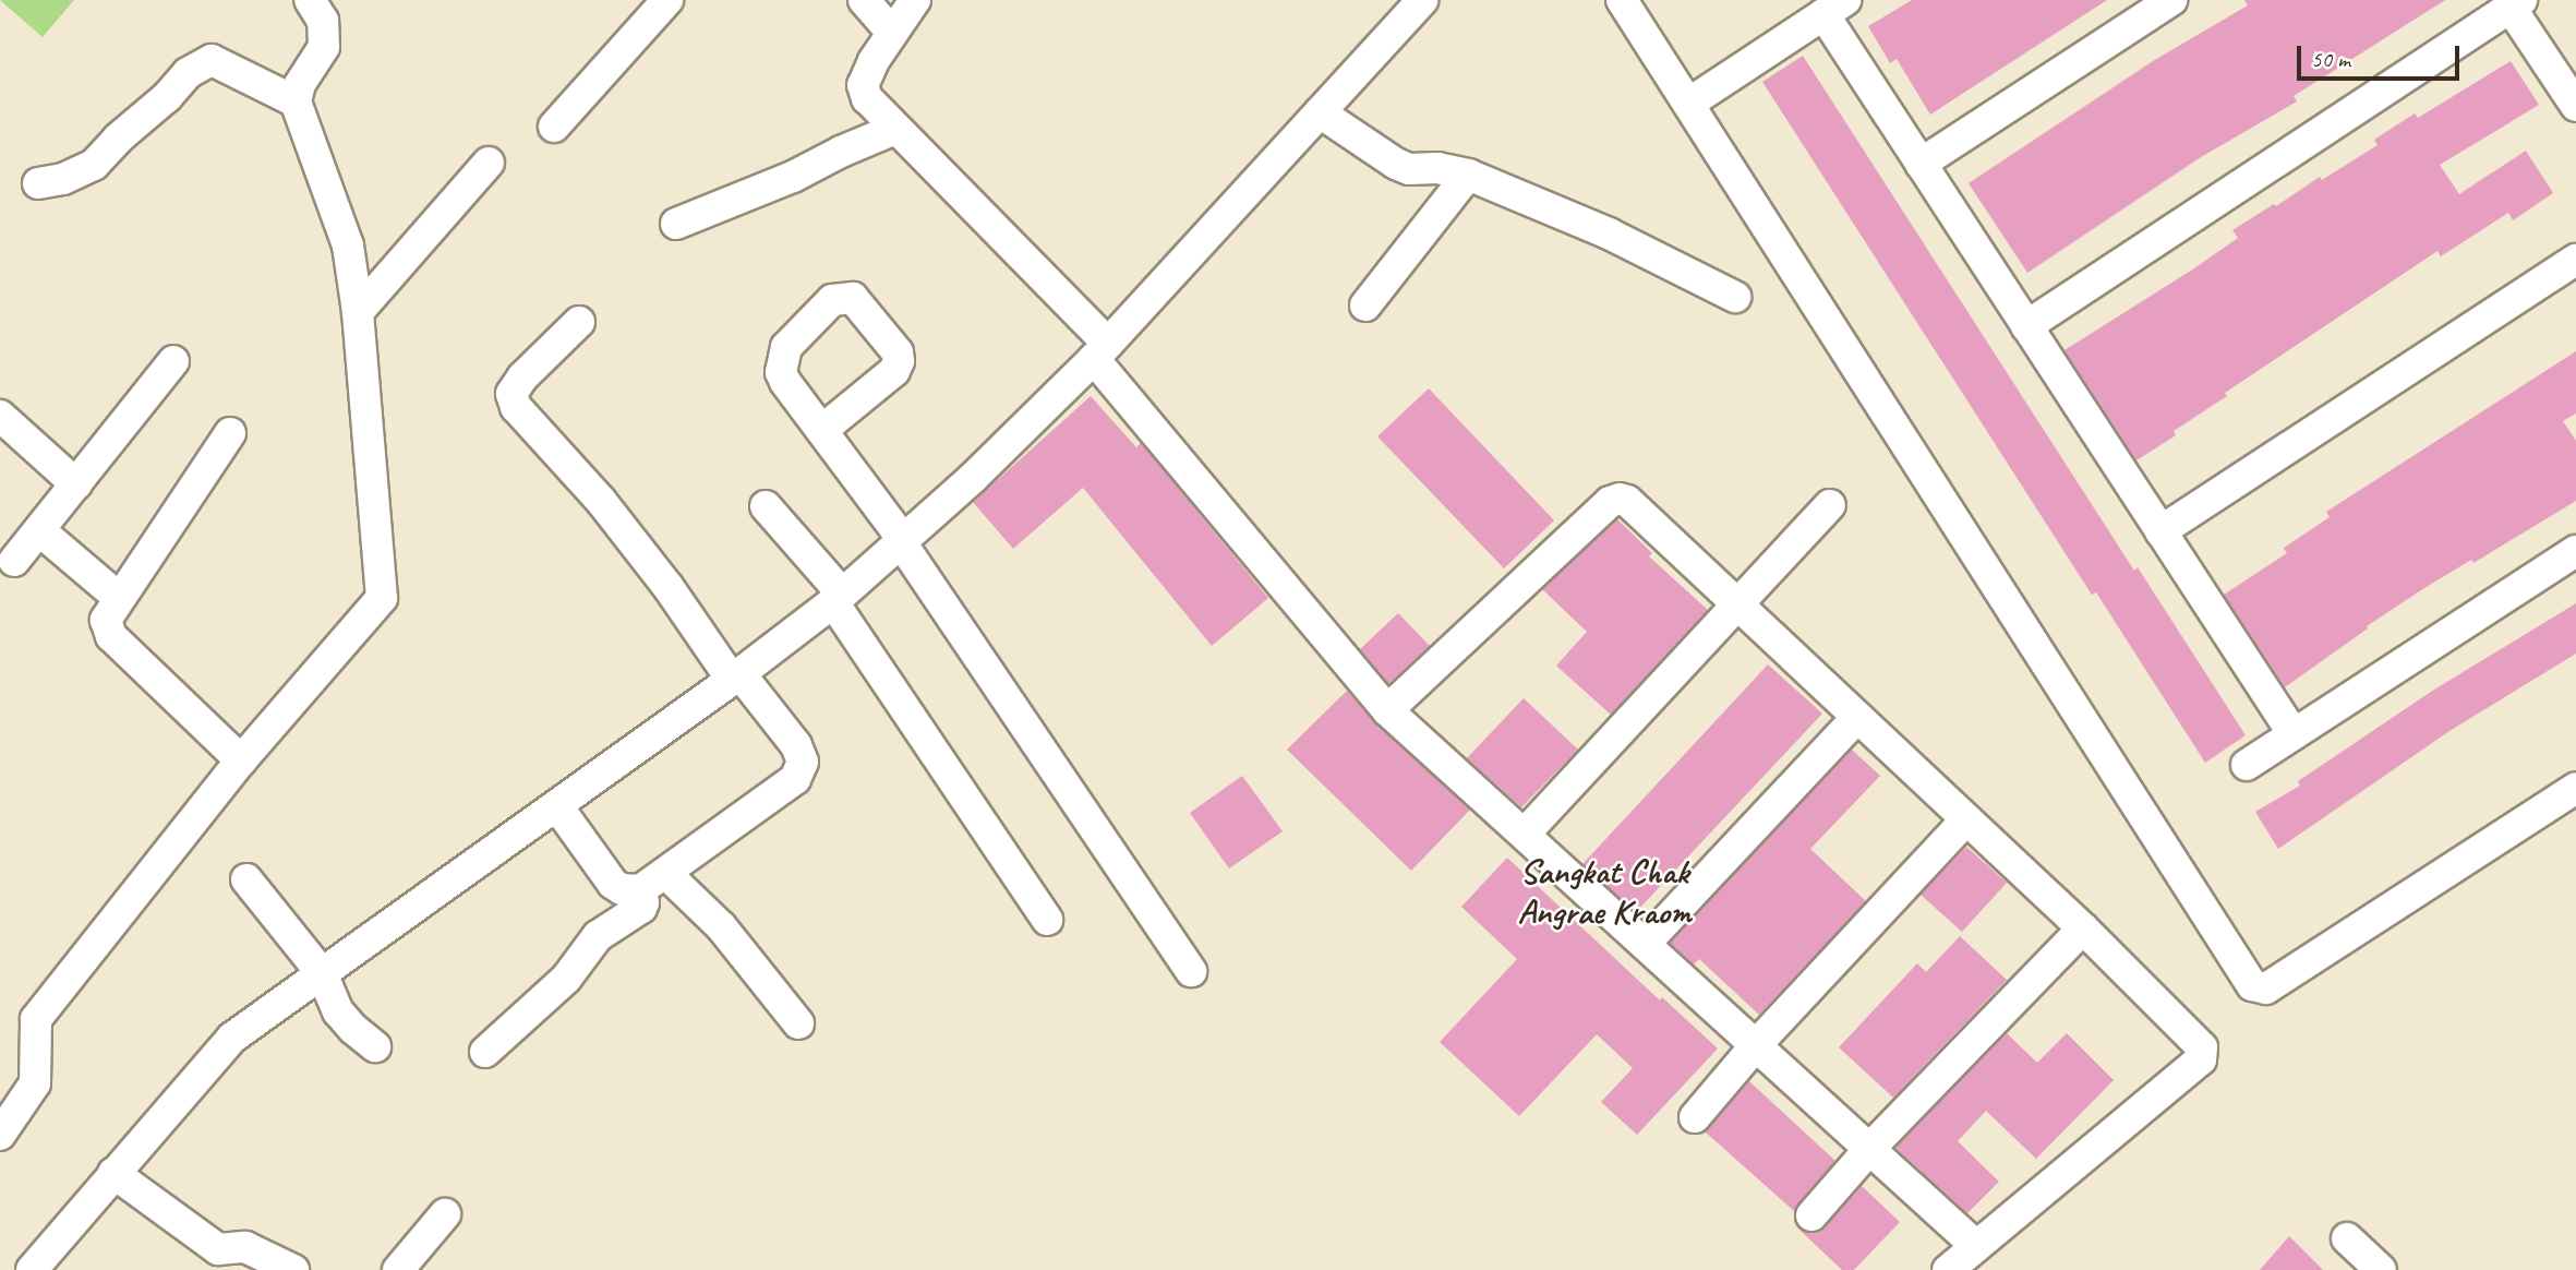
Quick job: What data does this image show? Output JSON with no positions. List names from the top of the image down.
{
  "districts": ["Sangkat Chak Angrae Kraom"],
  "scale_bar": "50 m"
}
